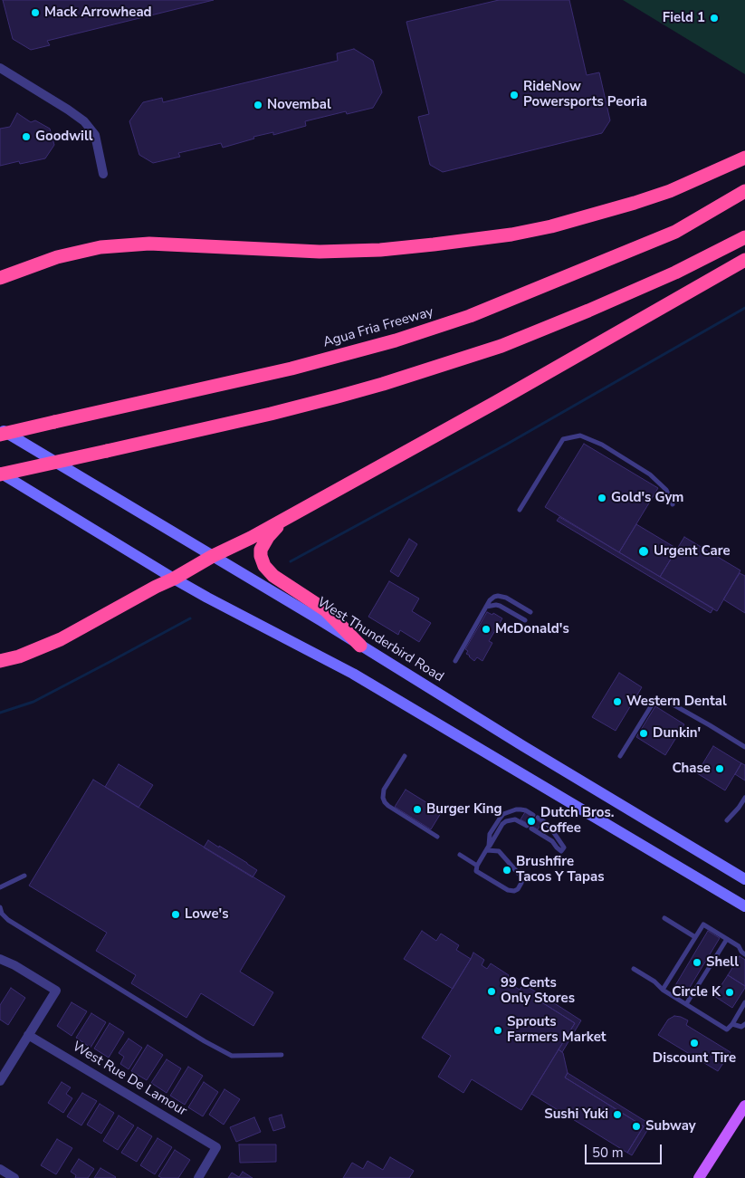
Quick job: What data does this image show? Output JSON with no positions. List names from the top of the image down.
{
  "streets": {
    "highway": ["Agua Fria Freeway"],
    "main road": ["West Thunderbird Road"],
    "street": ["West Rue De Lamour"]
  },
  "places": [
    "Mack Arrowhead",
    "Field 1",
    "RideNow Powersports Peoria",
    "Novembal",
    "Goodwill",
    "Gold's Gym",
    "Urgent Care",
    "McDonald's",
    "Western Dental",
    "Dunkin'",
    "Chase",
    "Burger King",
    "Dutch Bros. Coffee",
    "Brushfire Tacos Y Tapas",
    "Lowe's",
    "Shell",
    "99 Cents Only Stores",
    "Circle K",
    "Sprouts Farmers Market",
    "Discount Tire",
    "Sushi Yuki",
    "Subway"
  ],
  "scale_bar": "50 m"
}
